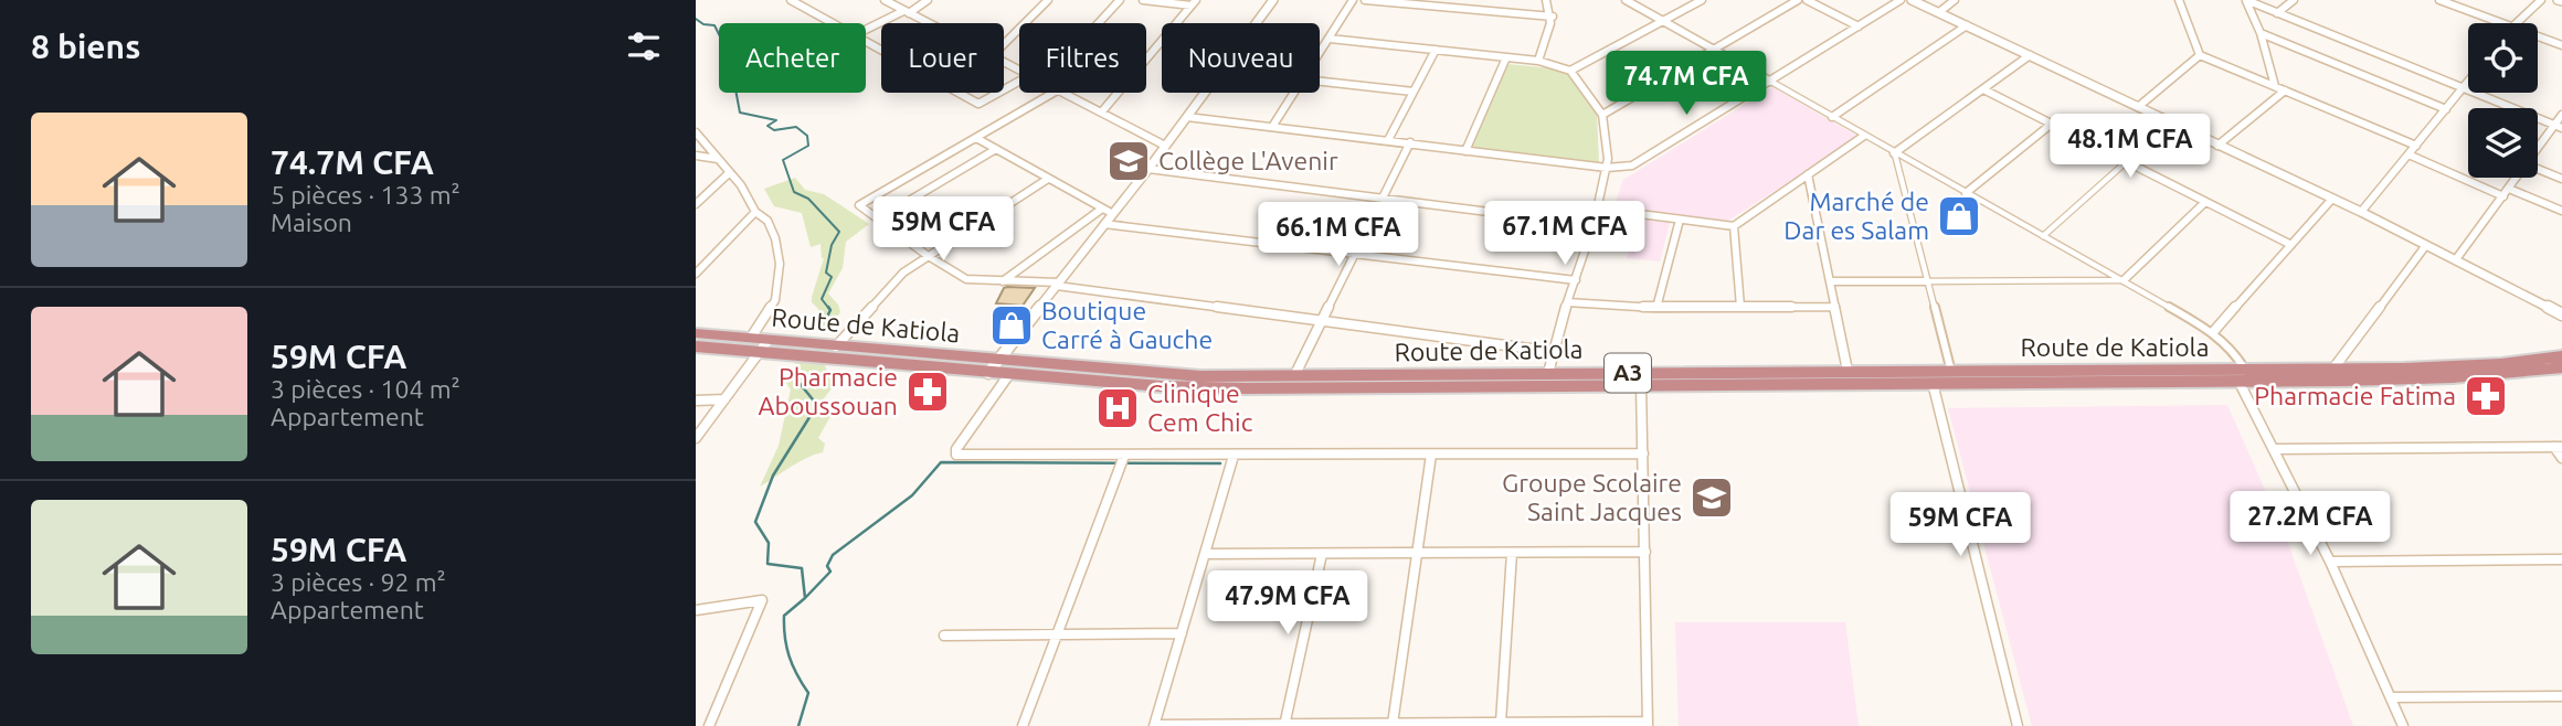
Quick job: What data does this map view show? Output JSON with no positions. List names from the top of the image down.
{
  "streets": {
    "highway": ["Route de Katiola", "A3"]
  },
  "places": {
    "school or university": ["Collège L'Avenir", "Groupe Scolaire Saint Jacques"],
    "shop": ["Marché de Dar es Salam", "Boutique Carré à Gauche"],
    "pharmacy": ["Pharmacie Aboussouan", "Pharmacie Fatima"],
    "hospital": ["Clinique Cem Chic"]
  },
  "page": {
    "heading": "8 biens",
    "chip": [
      "Acheter",
      "Louer",
      "Filtres",
      "Nouveau"
    ],
    "price": [
      "74.7M CFA",
      "48.1M CFA",
      "59M CFA",
      "67.1M CFA",
      "66.1M CFA",
      "27.2M CFA",
      "59M CFA",
      "47.9M CFA"
    ],
    "list": [
      {
        "name": "74.7M CFA",
        "note": "5 pièces · 133 m² · Maison"
      },
      {
        "name": "59M CFA",
        "note": "3 pièces · 104 m² · Appartement"
      },
      {
        "name": "59M CFA",
        "note": "3 pièces · 92 m² · Appartement"
      }
    ]
  }
}
